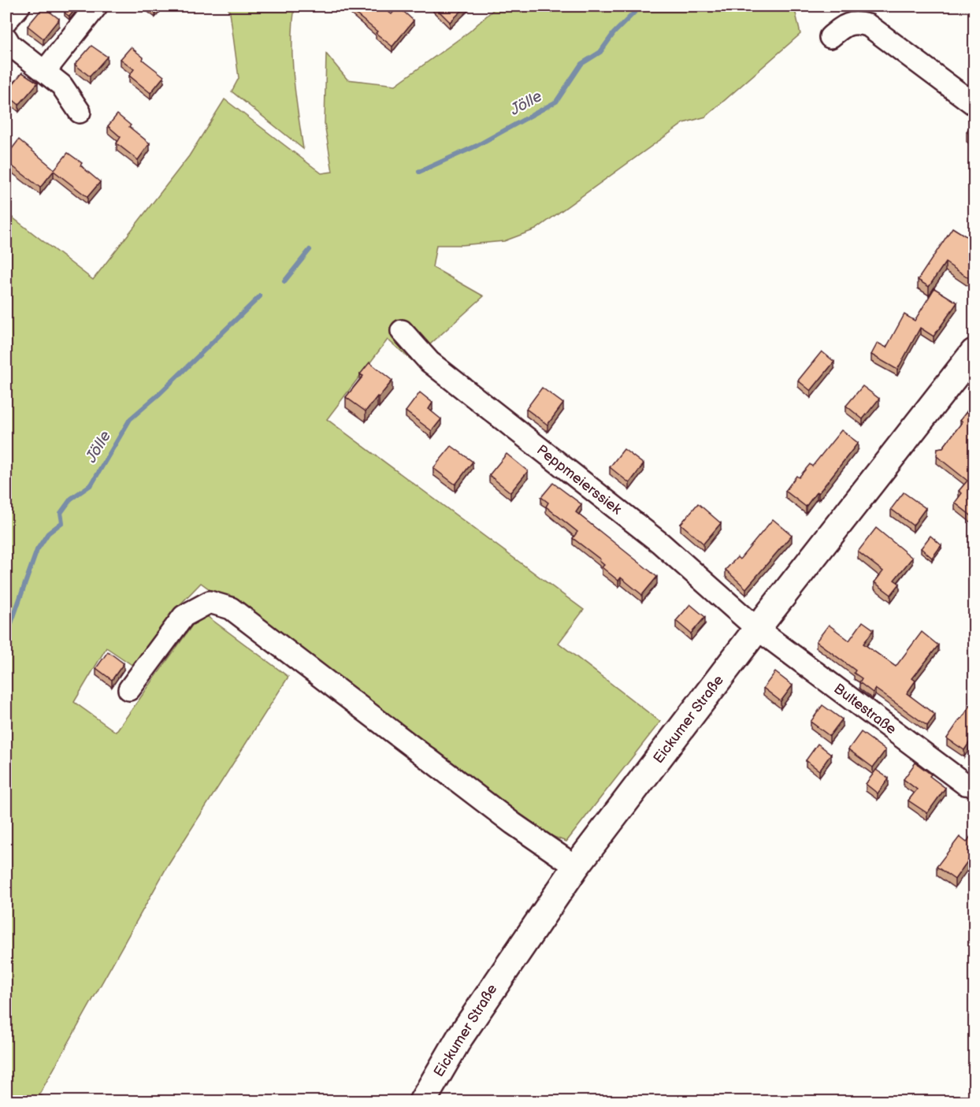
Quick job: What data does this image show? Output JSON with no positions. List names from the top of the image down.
{
  "streets": {
    "main road": ["Eickumer Straße"],
    "street": ["Peppmeierssiek", "Bultestraße"]
  },
  "crossings": [
    ["Peppmeierssiek", "Bultestraße"],
    ["Peppmeierssiek", "Eickumer Straße"],
    ["Bultestraße", "Eickumer Straße"]
  ],
  "water": ["Jölle"]
}
